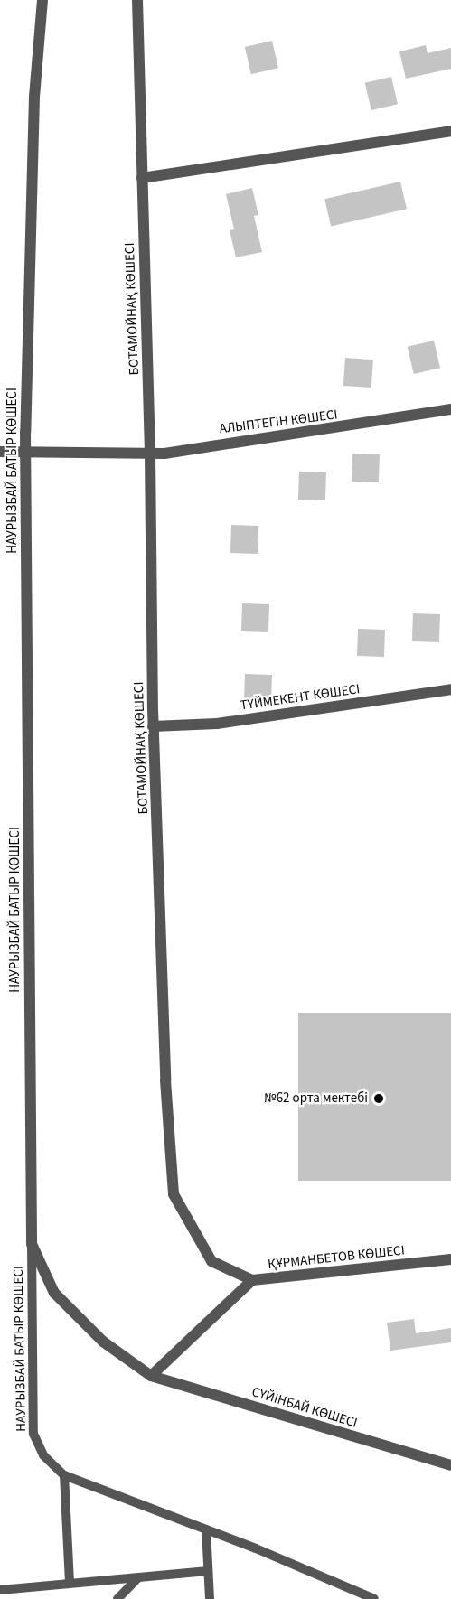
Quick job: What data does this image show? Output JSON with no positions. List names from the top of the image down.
{
  "streets": {
    "street": [
      "БОТАМОЙНАҚ КӨШЕСІ",
      "АЛЫПТЕГІН КӨШЕСІ",
      "НАУРЫЗБАЙ БАТЫР КӨШЕСІ",
      "ТҮЙМЕКЕНТ КӨШЕСІ",
      "ҚҰРМАНБЕТОВ КӨШЕСІ",
      "СҮЙІНБАЙ КӨШЕСІ"
    ]
  },
  "crossings": [
    ["БОТАМОЙНАҚ КӨШЕСІ", "АЛЫПТЕГІН КӨШЕСІ"],
    ["БОТАМОЙНАҚ КӨШЕСІ", "ТҮЙМЕКЕНТ КӨШЕСІ"],
    ["БОТАМОЙНАҚ КӨШЕСІ", "ҚҰРМАНБЕТОВ КӨШЕСІ"],
    ["АЛЫПТЕГІН КӨШЕСІ", "НАУРЫЗБАЙ БАТЫР КӨШЕСІ"],
    ["ҚҰРМАНБЕТОВ КӨШЕСІ", "СҮЙІНБАЙ КӨШЕСІ"]
  ],
  "places": ["№62 орта мектебі"]
}
